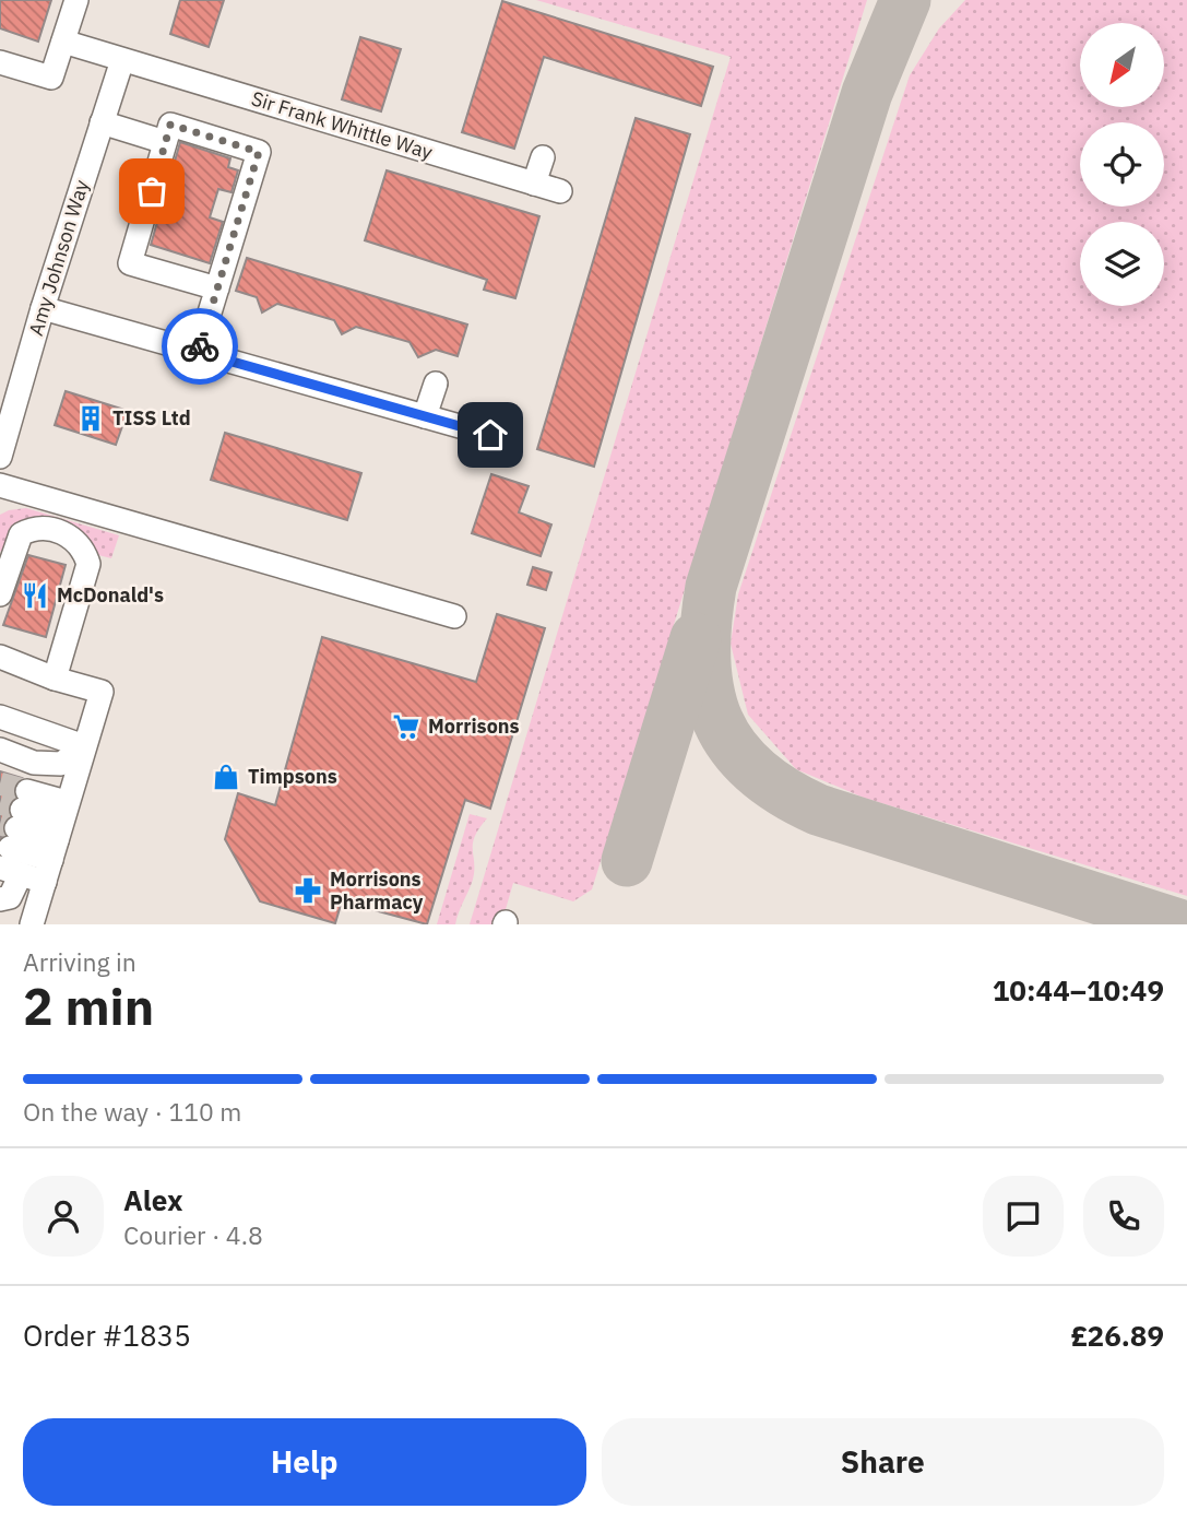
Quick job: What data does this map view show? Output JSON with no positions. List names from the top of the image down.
{
  "streets": {
    "street": ["Sir Frank Whittle Way", "Amy Johnson Way"]
  },
  "crossings": [
    ["Sir Frank Whittle Way", "Amy Johnson Way"]
  ],
  "places": {
    "building": ["TISS Ltd"],
    "restaurant": ["McDonald's"],
    "supermarket": ["Morrisons"],
    "shop": ["Timpsons"],
    "pharmacy": ["Morrisons Pharmacy"]
  },
  "north": "bottom left",
  "page": {
    "heading": ["2 min", "Arriving in", "10:44–10:49"],
    "panel": [
      "Alex",
      "Courier · 4.8",
      "Order #1835",
      "£26.89"
    ],
    "bar": "On the way · 110 m",
    "buttons": ["Help", "Share"]
  }
}
